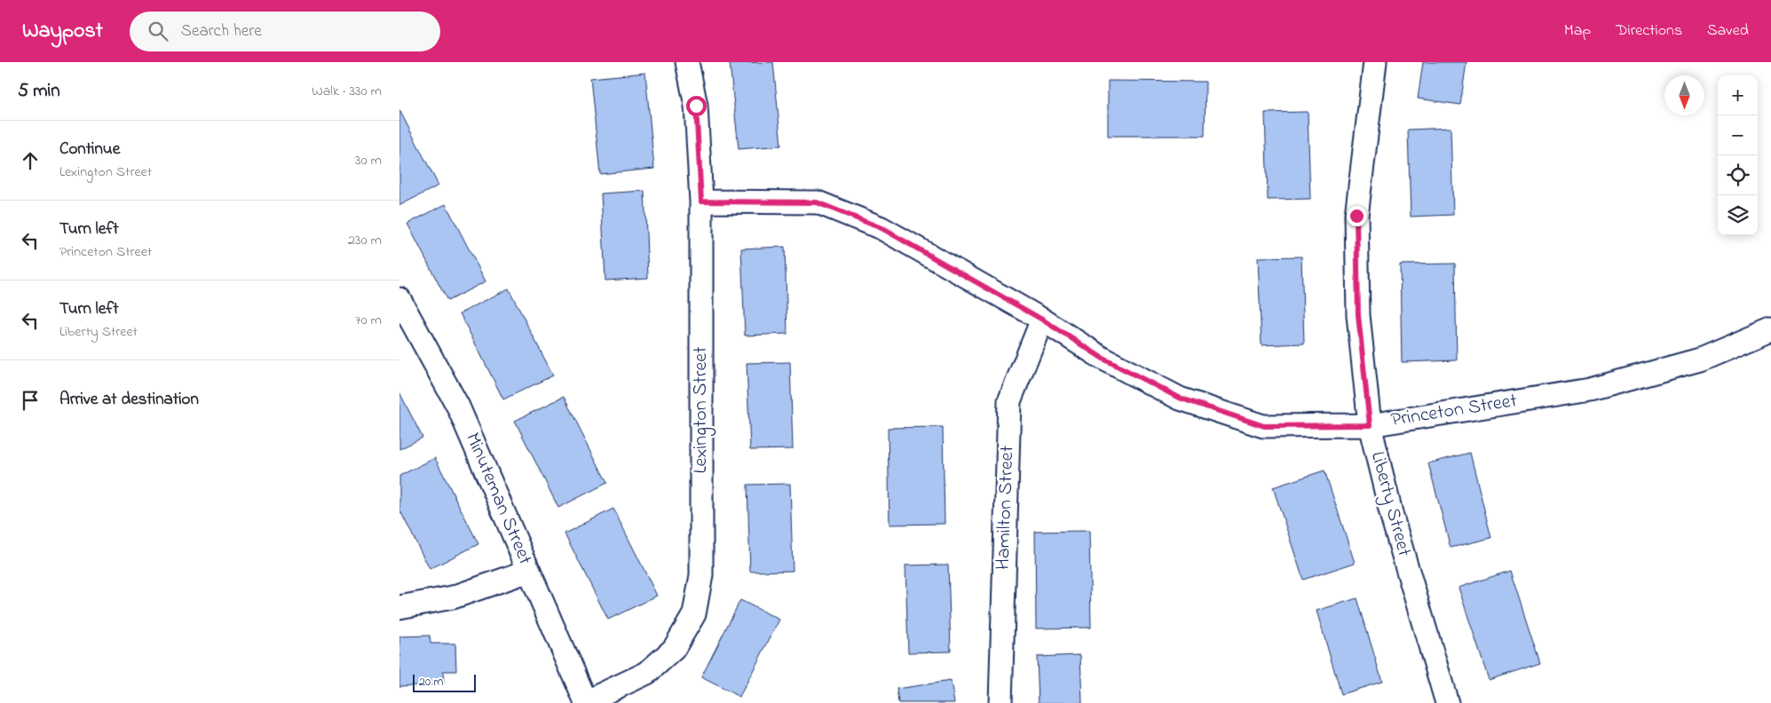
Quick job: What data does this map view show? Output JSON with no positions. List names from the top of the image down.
{
  "streets": {
    "street": [
      "Lexington Street",
      "Princeton Street",
      "Minuteman Street",
      "Liberty Street",
      "Hamilton Street"
    ]
  },
  "crossings": [
    ["Lexington Street", "Princeton Street"],
    ["Lexington Street", "Minuteman Street"],
    ["Princeton Street", "Liberty Street"],
    ["Princeton Street", "Hamilton Street"]
  ],
  "scale_bar": "20 m",
  "north": "bottom",
  "page": {
    "header": "Waypost",
    "search": "Search here",
    "nav": ["Map", "Directions", "Saved"],
    "heading": ["5 min", "Walk · 330 m"],
    "map_buttons": ["+", "−"],
    "list": [
      ["Continue", "Lexington Street", "30 m"],
      ["Turn left", "Princeton Street", "230 m"],
      ["Turn left", "Liberty Street", "70 m"],
      "Arrive at destination"
    ],
    "scale": "20 m"
  }
}
